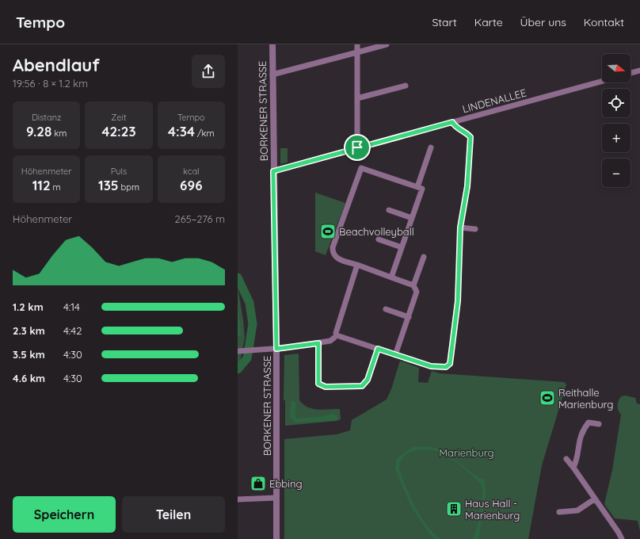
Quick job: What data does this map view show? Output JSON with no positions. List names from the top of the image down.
{
  "streets": {
    "street": ["LINDENALLEE", "BORKENER STRASSE"]
  },
  "crossings": [
    ["LINDENALLEE", "BORKENER STRASSE"]
  ],
  "parks": ["Marienburg"],
  "places": {
    "sports": ["Beachvolleyball", "Reithalle Marienburg"],
    "shop": ["Ebbing"],
    "building": ["Haus Hall - Marienburg"]
  },
  "north": "right",
  "page": {
    "header": "Tempo",
    "nav": [
      "Start",
      "Karte",
      "Über uns",
      "Kontakt"
    ],
    "heading": ["Abendlauf", "19:56 · 8 × 1.2 km"],
    "map_buttons": ["+", "−"],
    "stats": [
      ["Distanz", "9.28 km"],
      ["Zeit", "42:23"],
      ["Tempo", "4:34 /km"],
      ["Höhenmeter", "112 m"],
      ["Puls", "135 bpm"],
      ["kcal", "696"]
    ],
    "chart": ["Höhenmeter", "265–276 m"],
    "list": [
      {
        "name": "1.2 km",
        "note": "4:14"
      },
      {
        "name": "2.3 km",
        "note": "4:42"
      },
      {
        "name": "3.5 km",
        "note": "4:30"
      },
      {
        "name": "4.6 km",
        "note": "4:30"
      }
    ],
    "buttons": ["Speichern", "Teilen"]
  }
}
